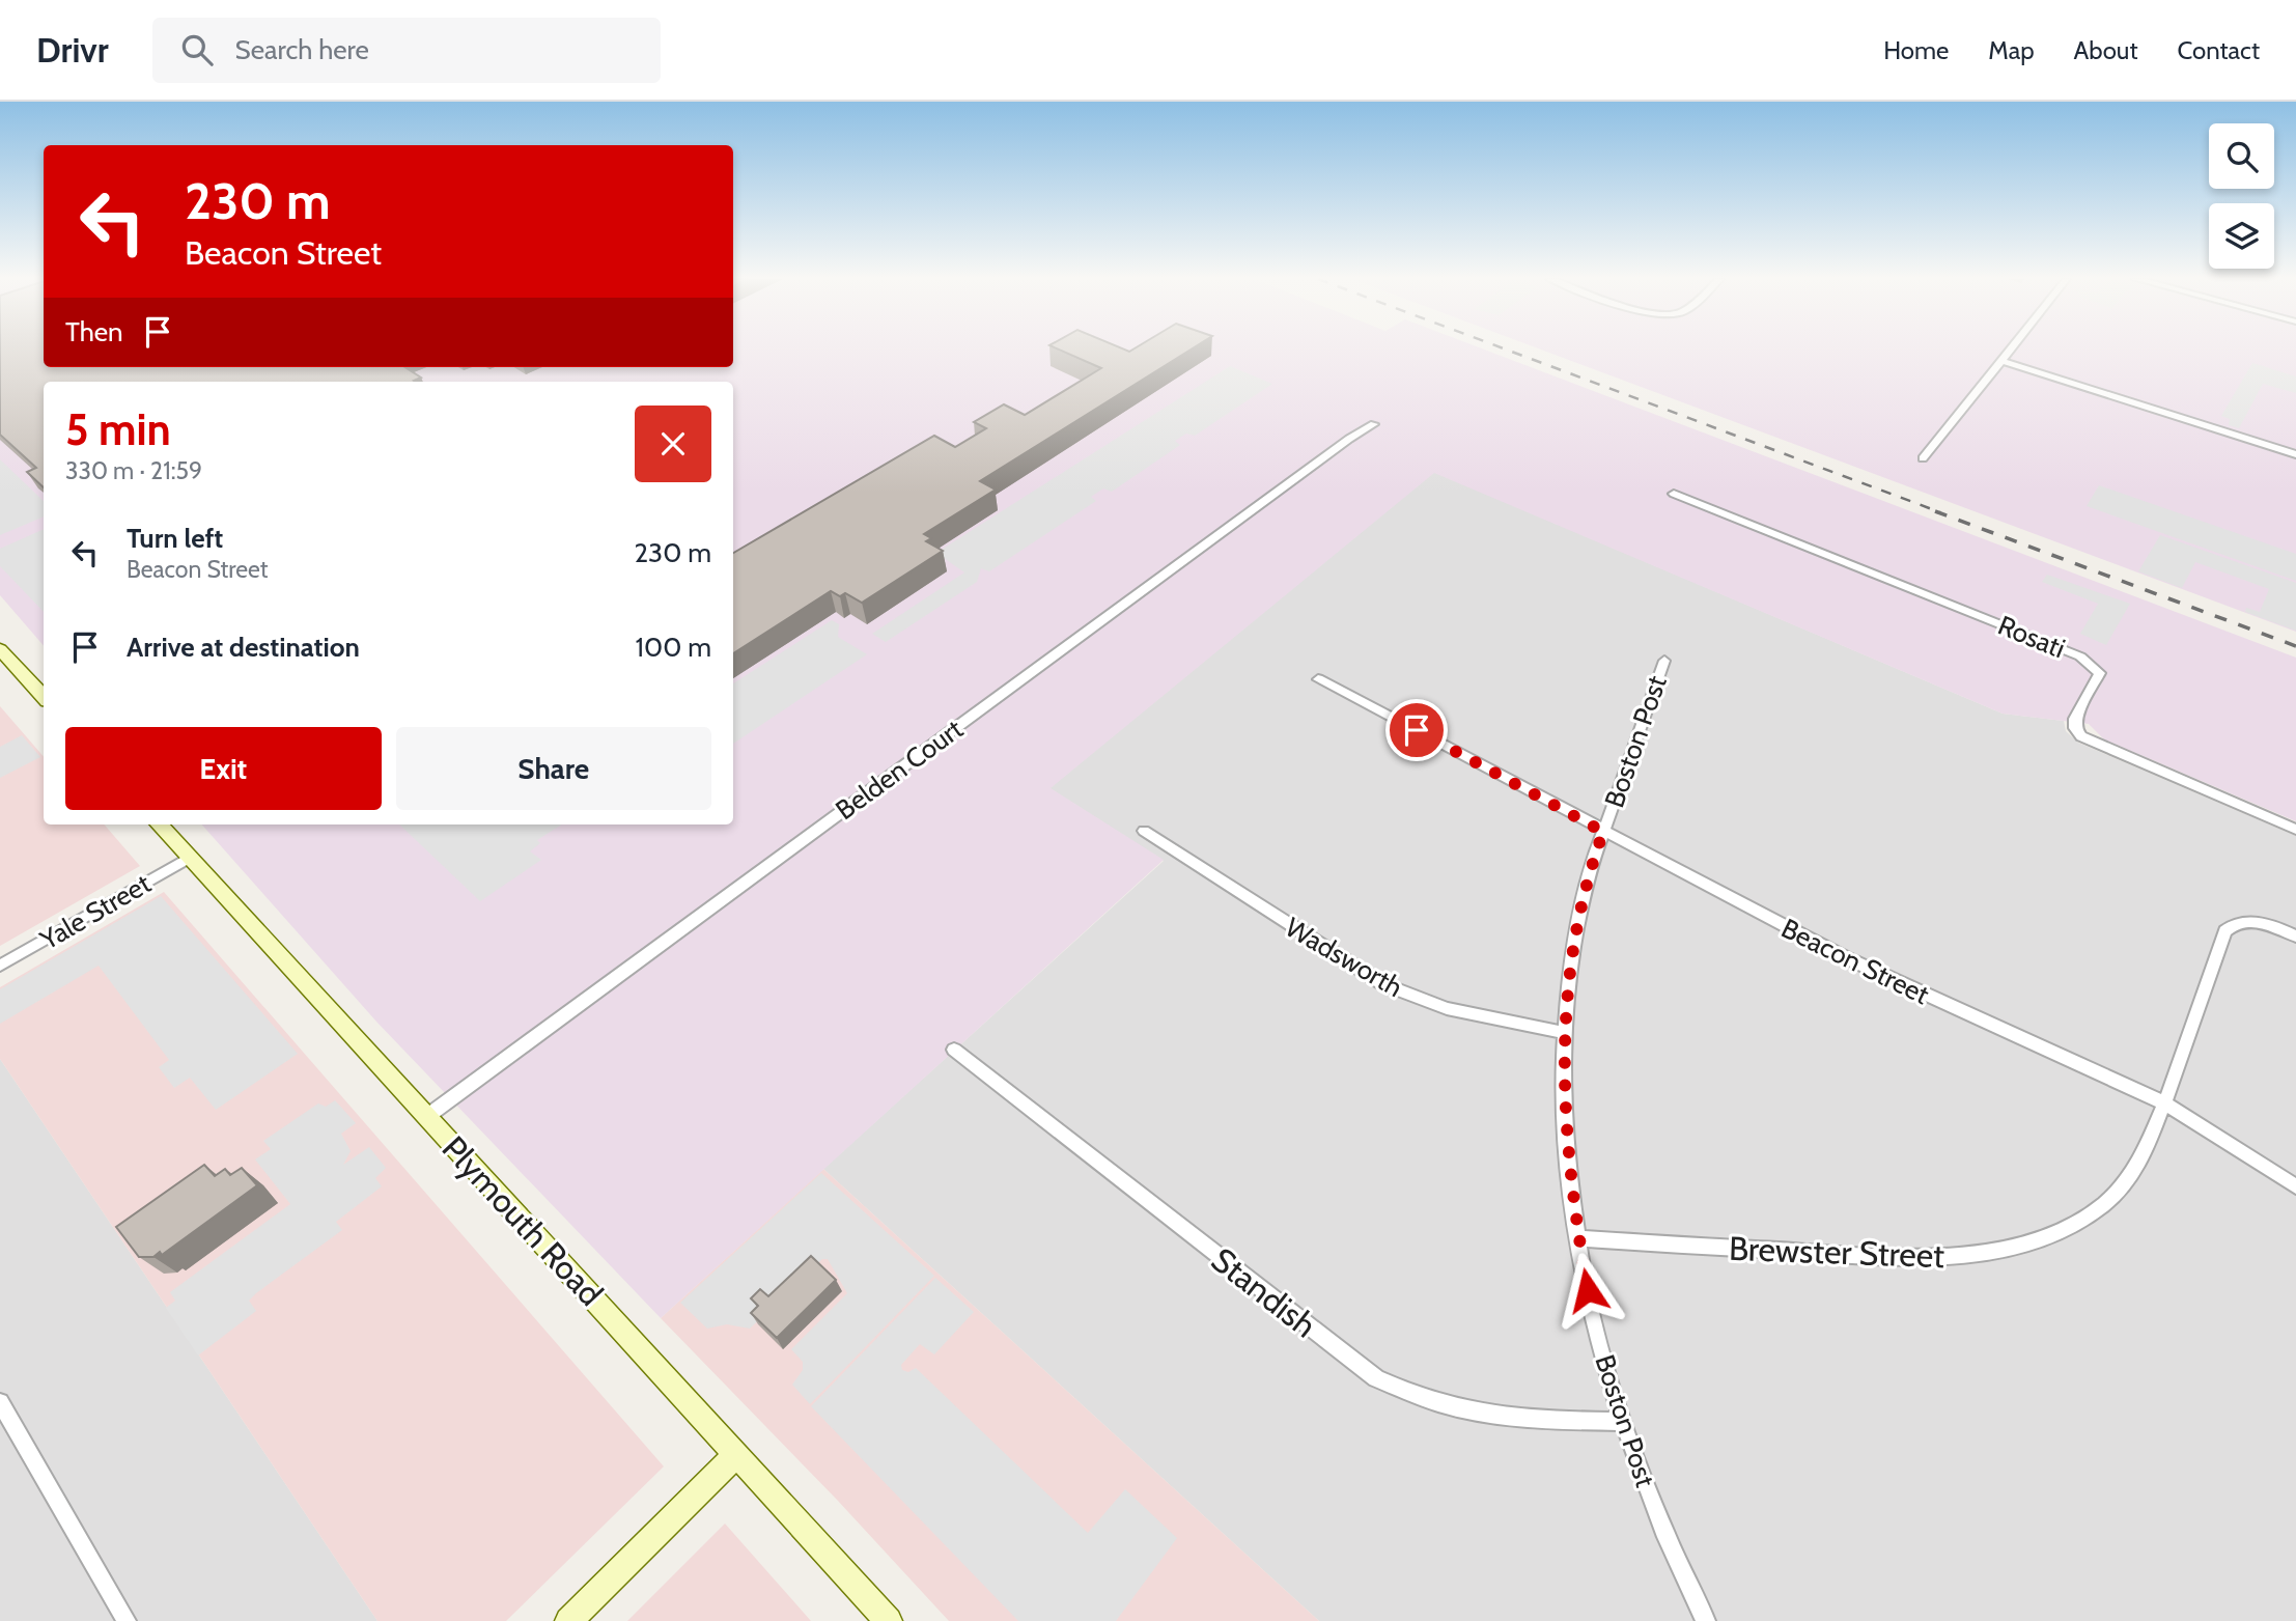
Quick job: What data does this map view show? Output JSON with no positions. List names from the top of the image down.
{
  "streets": {
    "main road": ["Plymouth Road"],
    "street": [
      "Rosati",
      "Boston Post",
      "Belden Court",
      "Yale Street",
      "Wadsworth",
      "Beacon Street",
      "Brewster Street",
      "Standish"
    ]
  },
  "crossings": [
    ["Boston Post", "Wadsworth"],
    ["Boston Post", "Beacon Street"],
    ["Boston Post", "Brewster Street"],
    ["Boston Post", "Standish"],
    ["Belden Court", "Plymouth Road"],
    ["Yale Street", "Plymouth Road"],
    ["Beacon Street", "Brewster Street"]
  ],
  "page": {
    "header": "Drivr",
    "search": "Search here",
    "nav": [
      "Home",
      "Map",
      "About",
      "Contact"
    ],
    "turn": ["230 m", "Beacon Street"],
    "then": "Then",
    "heading": ["5 min", "330 m · 21:59"],
    "list": [
      {
        "name": "Turn left",
        "note": "Beacon Street",
        "value": "230 m"
      },
      {
        "name": "Arrive at destination",
        "value": "100 m"
      }
    ],
    "buttons": ["Exit", "Share"]
  }
}
